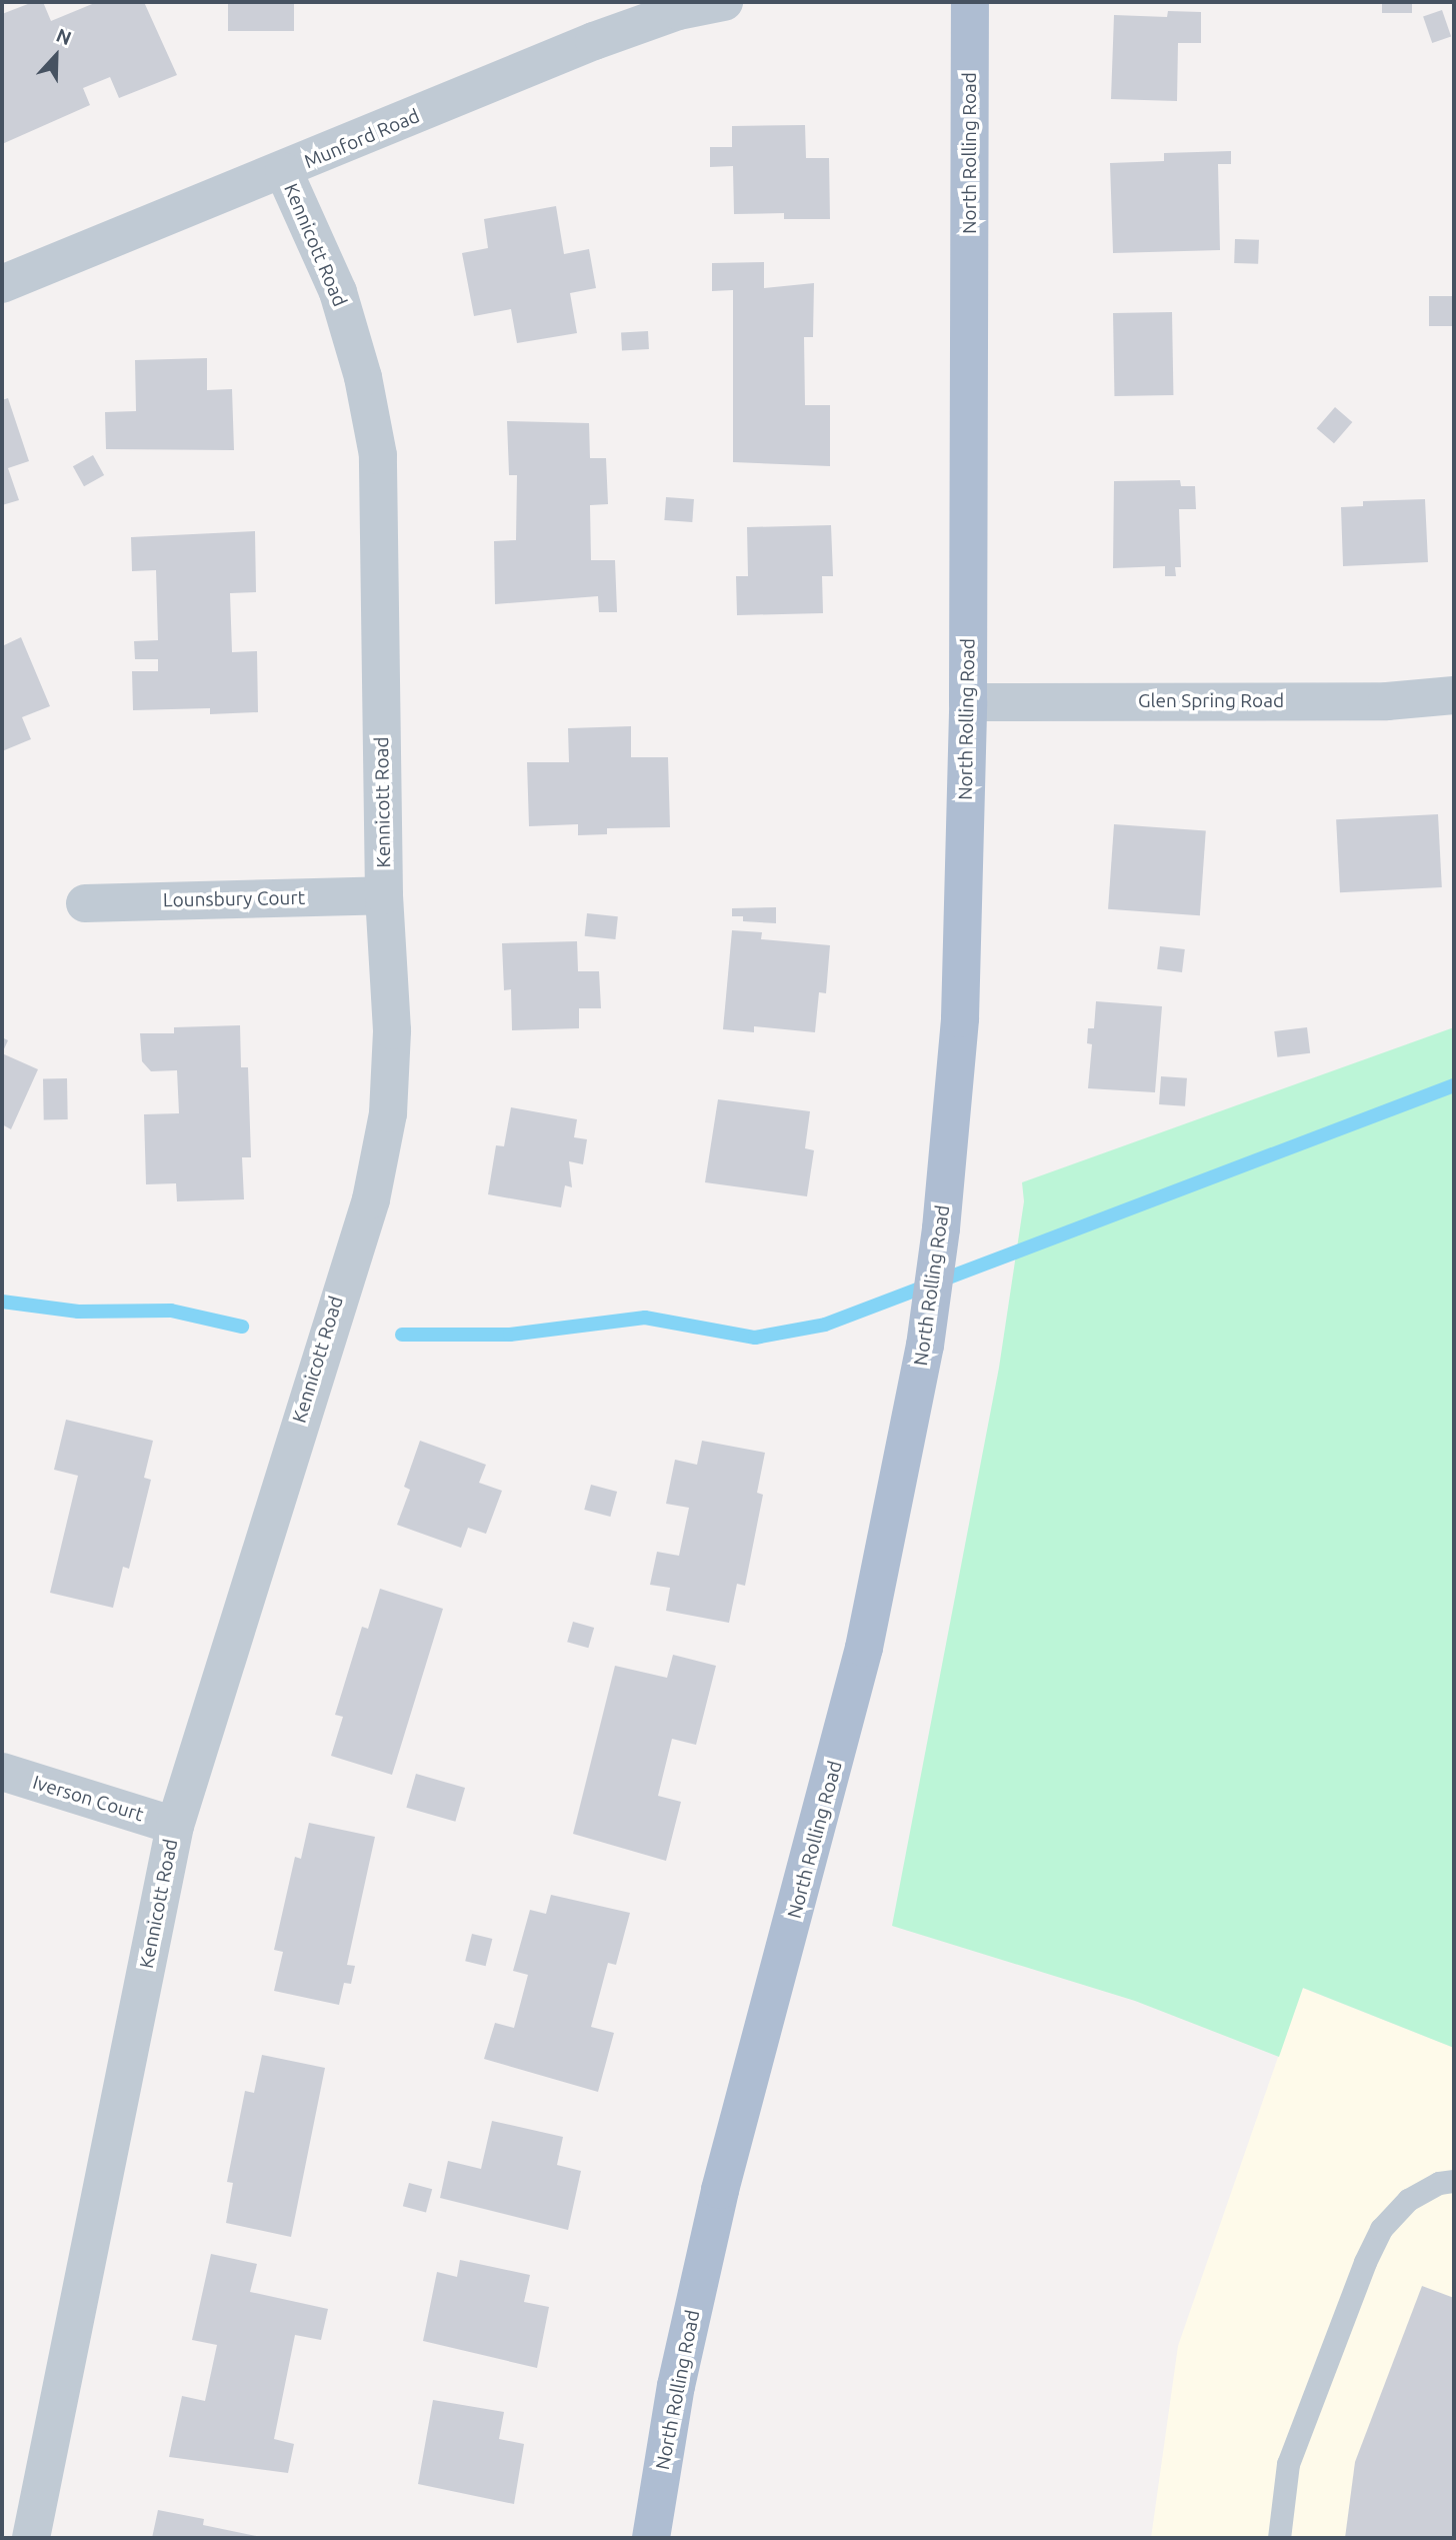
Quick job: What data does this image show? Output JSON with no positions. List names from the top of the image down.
{
  "streets": {
    "main road": ["North Rolling Road"],
    "street": [
      "Munford Road",
      "Kennicott Road",
      "Glen Spring Road",
      "Lounsbury Court",
      "Iverson Court"
    ]
  },
  "crossings": [
    ["Munford Road", "Kennicott Road"],
    ["North Rolling Road", "Glen Spring Road"],
    ["Kennicott Road", "Lounsbury Court"],
    ["Kennicott Road", "Iverson Court"]
  ],
  "north": "top"
}
